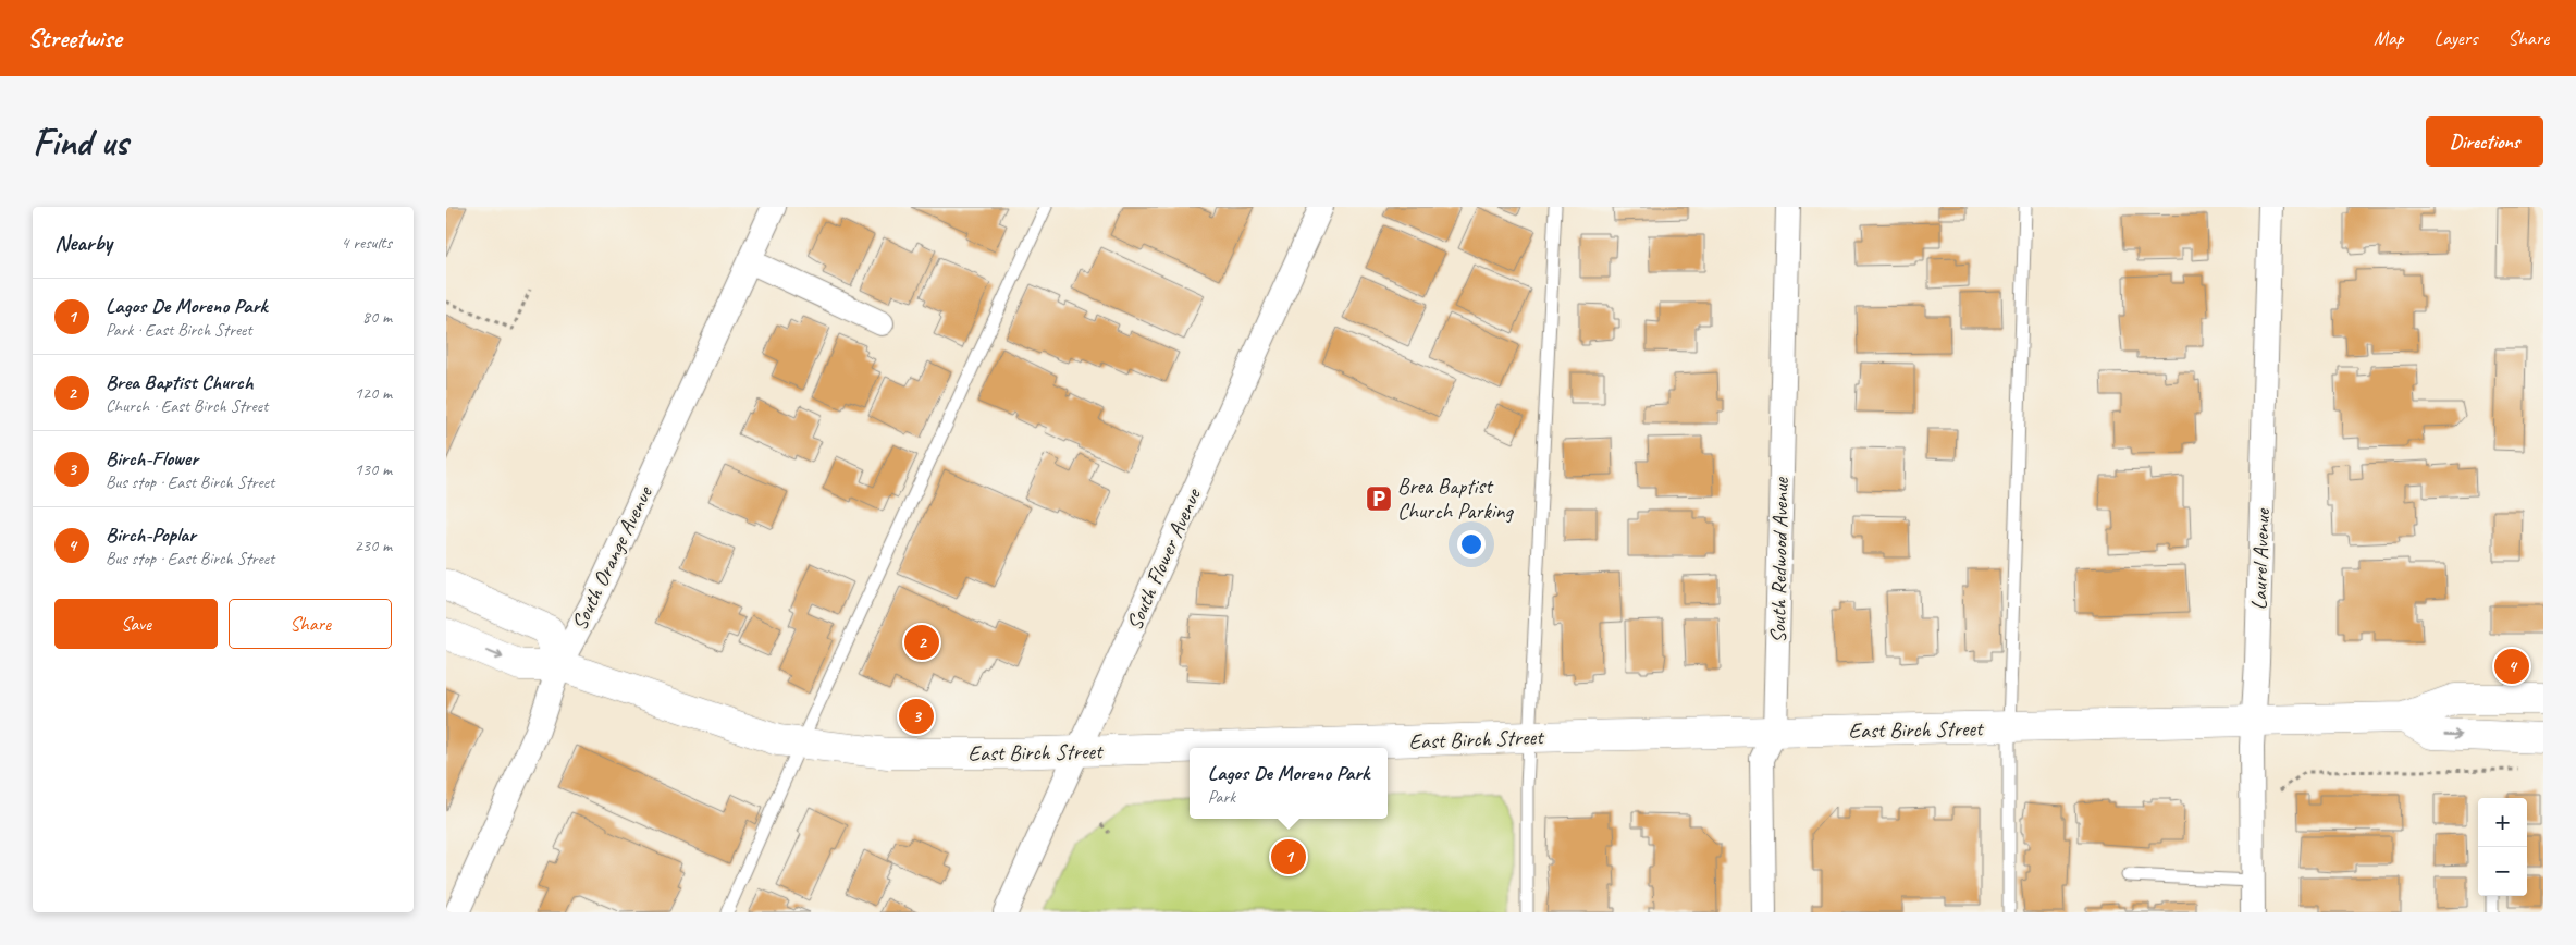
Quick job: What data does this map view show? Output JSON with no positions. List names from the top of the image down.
{
  "streets": {
    "street": [
      "South Orange Avenue",
      "South Flower Avenue",
      "Laurel Avenue",
      "South Redwood Avenue",
      "East Birch Street"
    ]
  },
  "crossings": [
    ["South Orange Avenue", "East Birch Street"],
    ["South Flower Avenue", "East Birch Street"],
    ["Laurel Avenue", "East Birch Street"],
    ["South Redwood Avenue", "East Birch Street"]
  ],
  "places": {
    "parking": ["Brea Baptist Church Parking"]
  },
  "page": {
    "header": "Streetwise",
    "nav": ["Map", "Layers", "Share"],
    "buttons": [
      "Directions",
      ["Save", "Share"]
    ],
    "title": "Find us",
    "heading": ["Nearby", "4 results"],
    "list": [
      {
        "mark": "1",
        "name": "Lagos De Moreno Park",
        "note": "Park · East Birch Street",
        "value": "80 m"
      },
      {
        "mark": "2",
        "name": "Brea Baptist Church",
        "note": "Church · East Birch Street",
        "value": "120 m"
      },
      {
        "mark": "3",
        "name": "Birch-Flower",
        "note": "Bus stop · East Birch Street",
        "value": "130 m"
      },
      {
        "mark": "4",
        "name": "Birch-Poplar",
        "note": "Bus stop · East Birch Street",
        "value": "230 m"
      }
    ],
    "pins": [
      "2",
      "4",
      "3",
      "1"
    ],
    "popup": ["Lagos De Moreno Park", "Park"],
    "map_buttons": ["+", "−"]
  }
}
